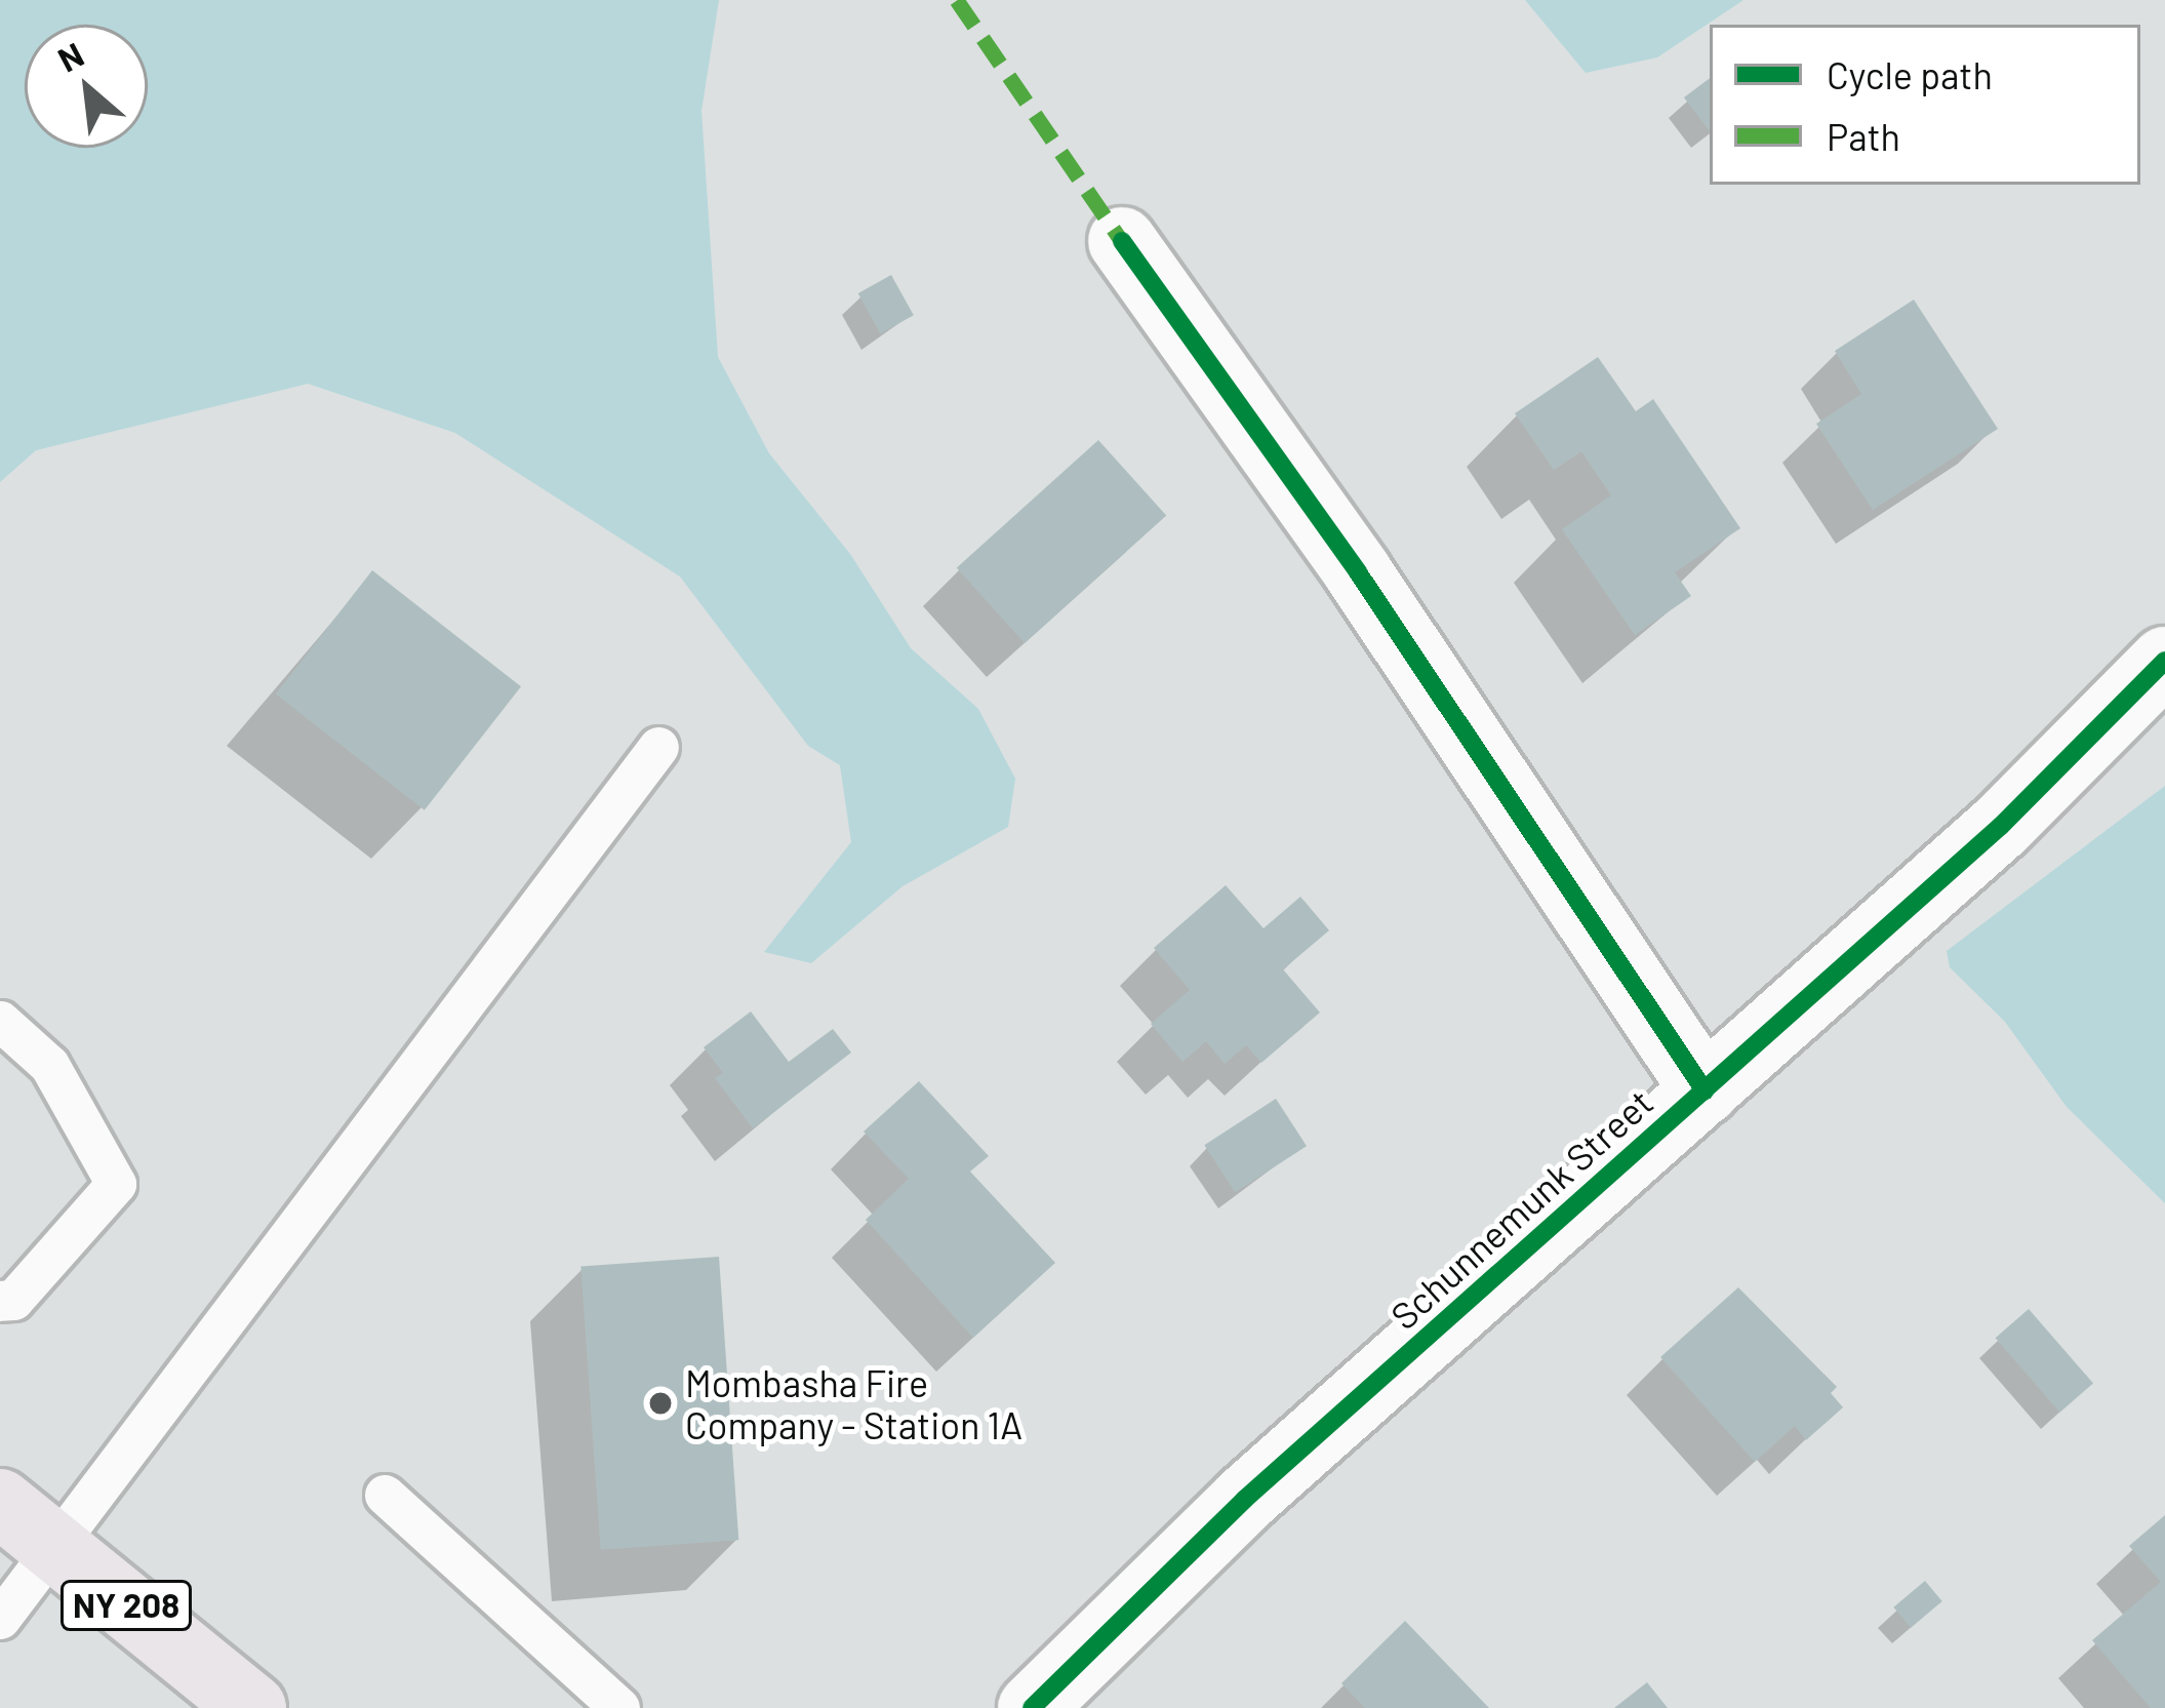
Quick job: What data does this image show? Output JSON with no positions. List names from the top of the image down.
{
  "streets": {
    "main road": ["NY 208"],
    "street": ["Schunnemunk Street"]
  },
  "places": ["Mombasha Fire Company - Station 1A"],
  "legend": ["Cycle path", "Path"],
  "north": "top left"
}
